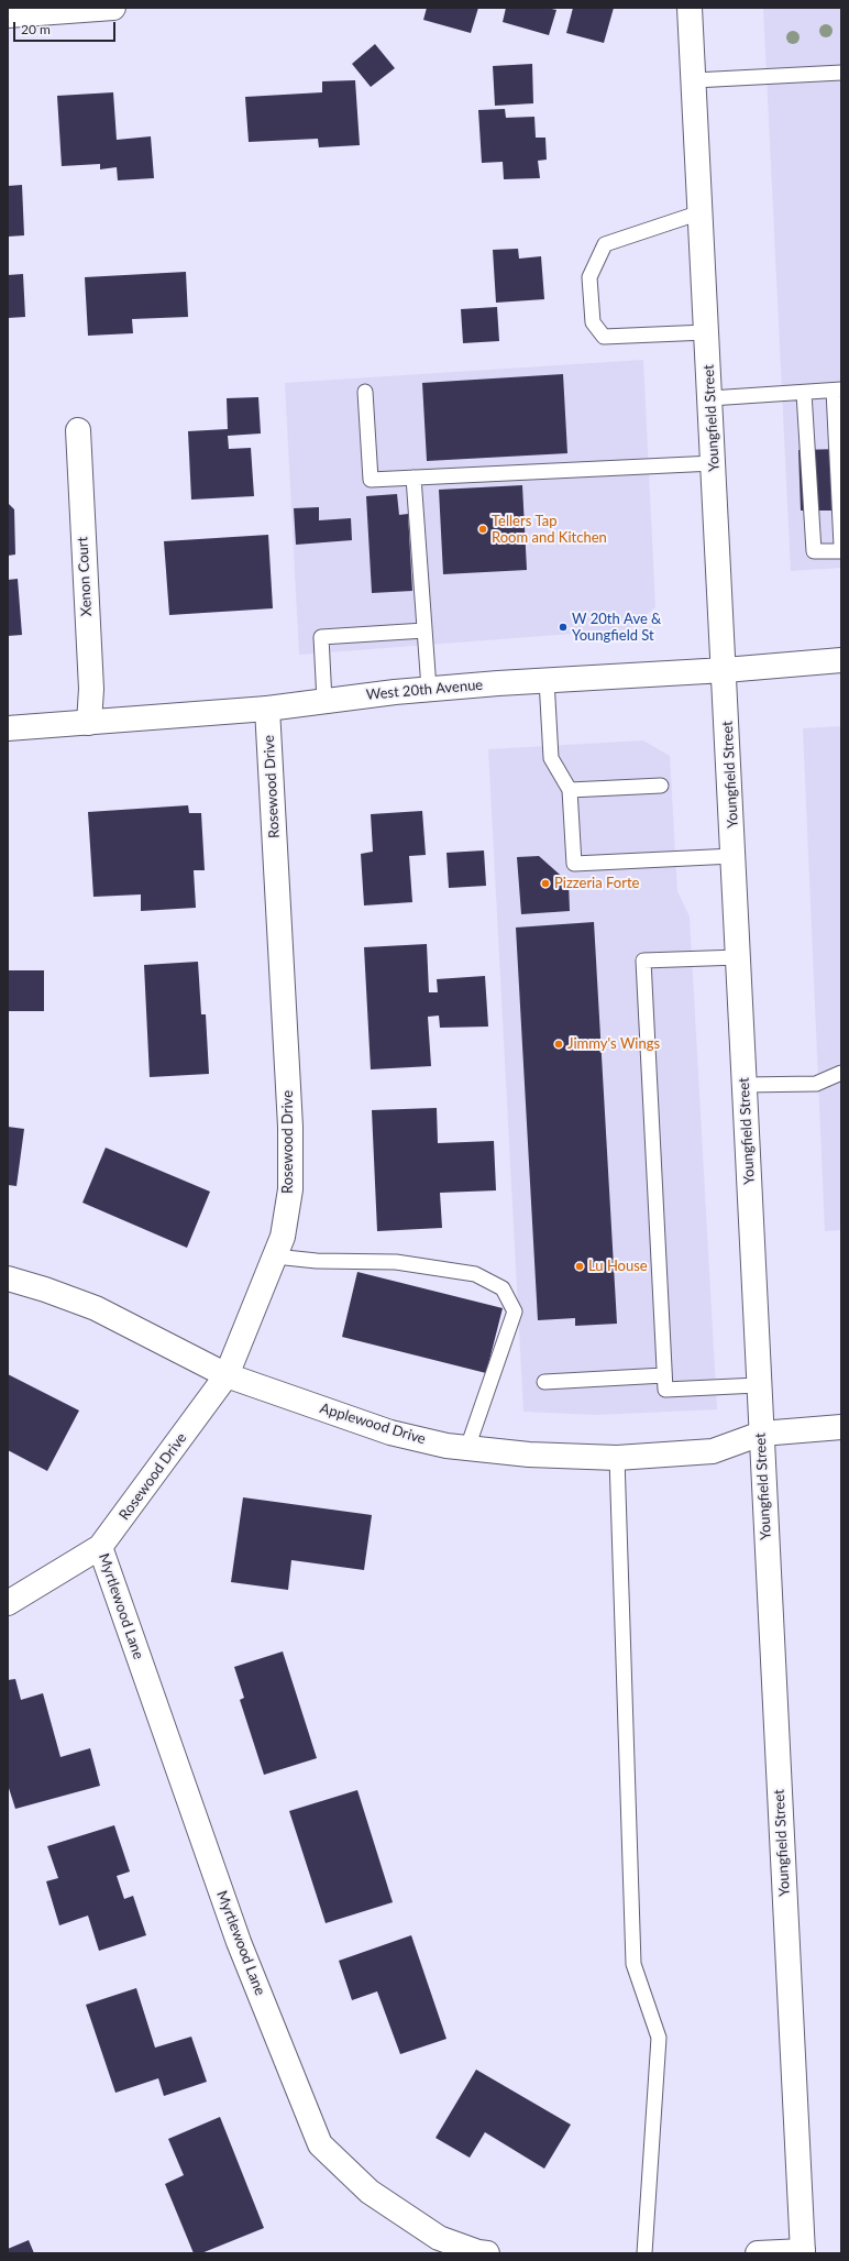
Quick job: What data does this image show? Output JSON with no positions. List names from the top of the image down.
{
  "streets": {
    "street": [
      "Youngfield Street",
      "Xenon Court",
      "West 20th Avenue",
      "Rosewood Drive",
      "Applewood Drive",
      "Myrtlewood Lane"
    ]
  },
  "crossings": [
    ["Youngfield Street", "West 20th Avenue"],
    ["Youngfield Street", "Applewood Drive"],
    ["Xenon Court", "West 20th Avenue"],
    ["West 20th Avenue", "Rosewood Drive"],
    ["Rosewood Drive", "Applewood Drive"],
    ["Rosewood Drive", "Myrtlewood Lane"]
  ],
  "places": [
    "Tellers Tap Room and Kitchen",
    "W 20th Ave & Youngfield St",
    "Pizzeria Forte",
    "Jimmy's Wings",
    "Lu House"
  ],
  "scale_bar": "20 m"
}
